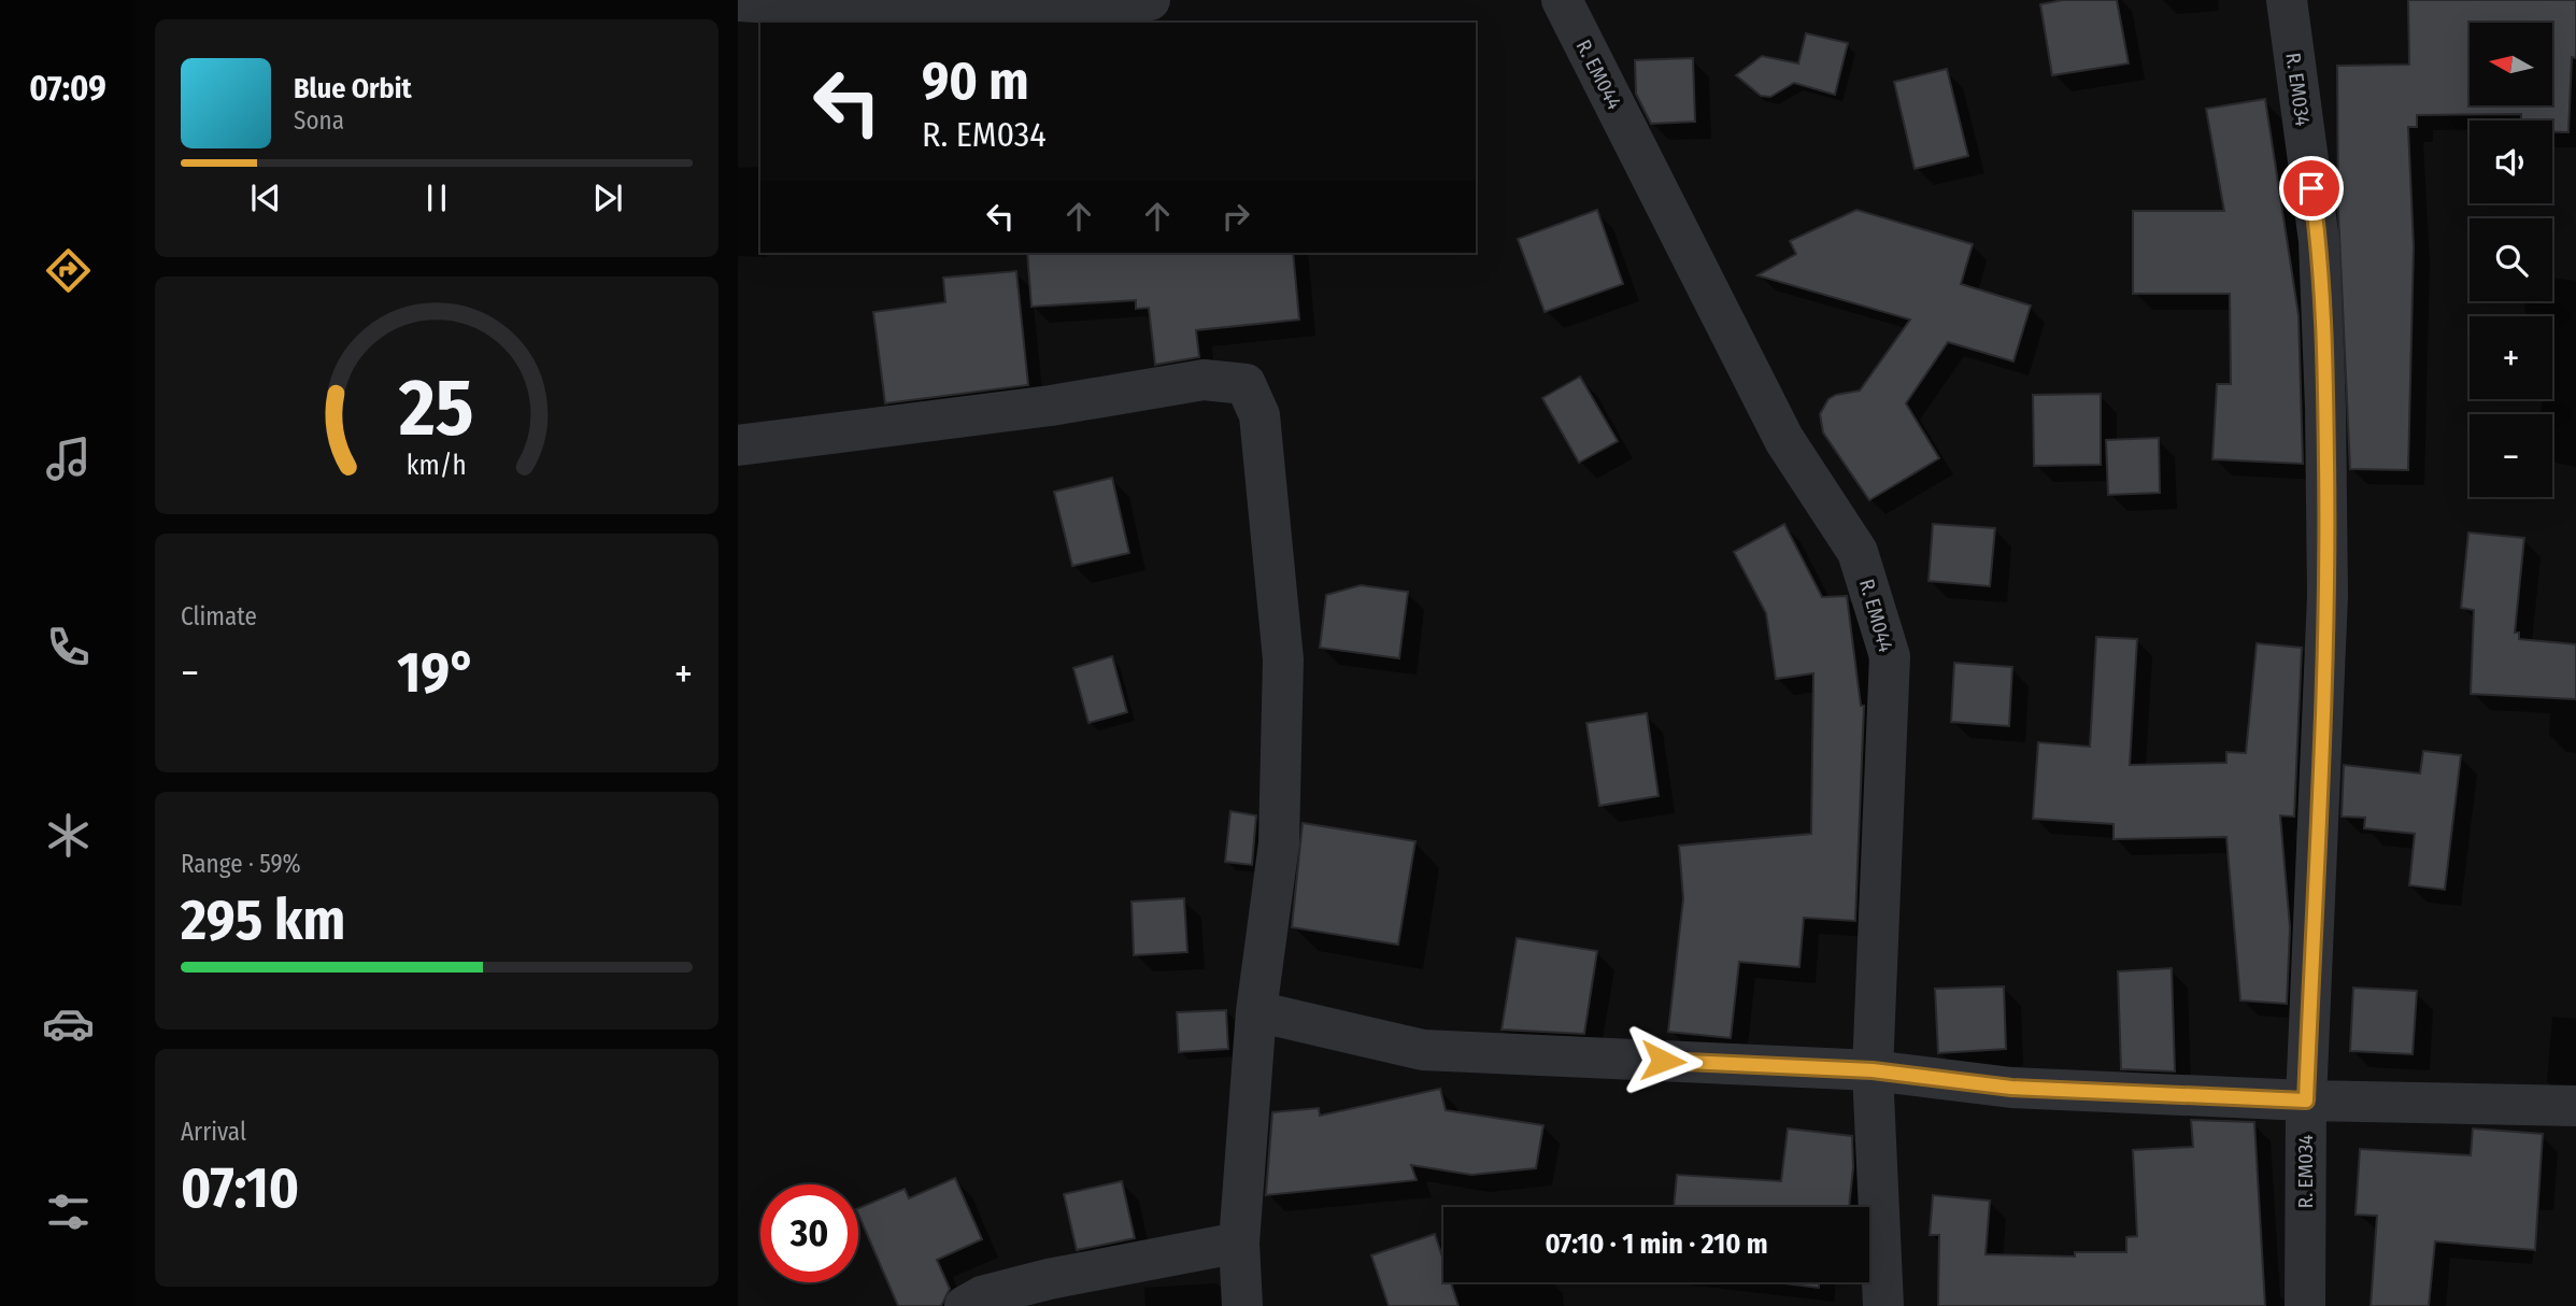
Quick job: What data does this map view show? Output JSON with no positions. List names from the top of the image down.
{
  "streets": {
    "street": ["R. EM044", "R. EM034"]
  },
  "north": "left",
  "page": {
    "tabs": "07:09",
    "map_buttons": ["+", "−"],
    "turn": ["90 m", "R. EM034"],
    "song": ["Blue Orbit", "Sona"],
    "tile": [
      "Climate",
      ["Range · 59%", "295 km"],
      ["Arrival", "07:10"]
    ],
    "heat": ["−", "19°", "+"],
    "limit": "30",
    "trip": "07:10 · 1 min · 210 m",
    "gauge": ["25", "km/h"]
  }
}
